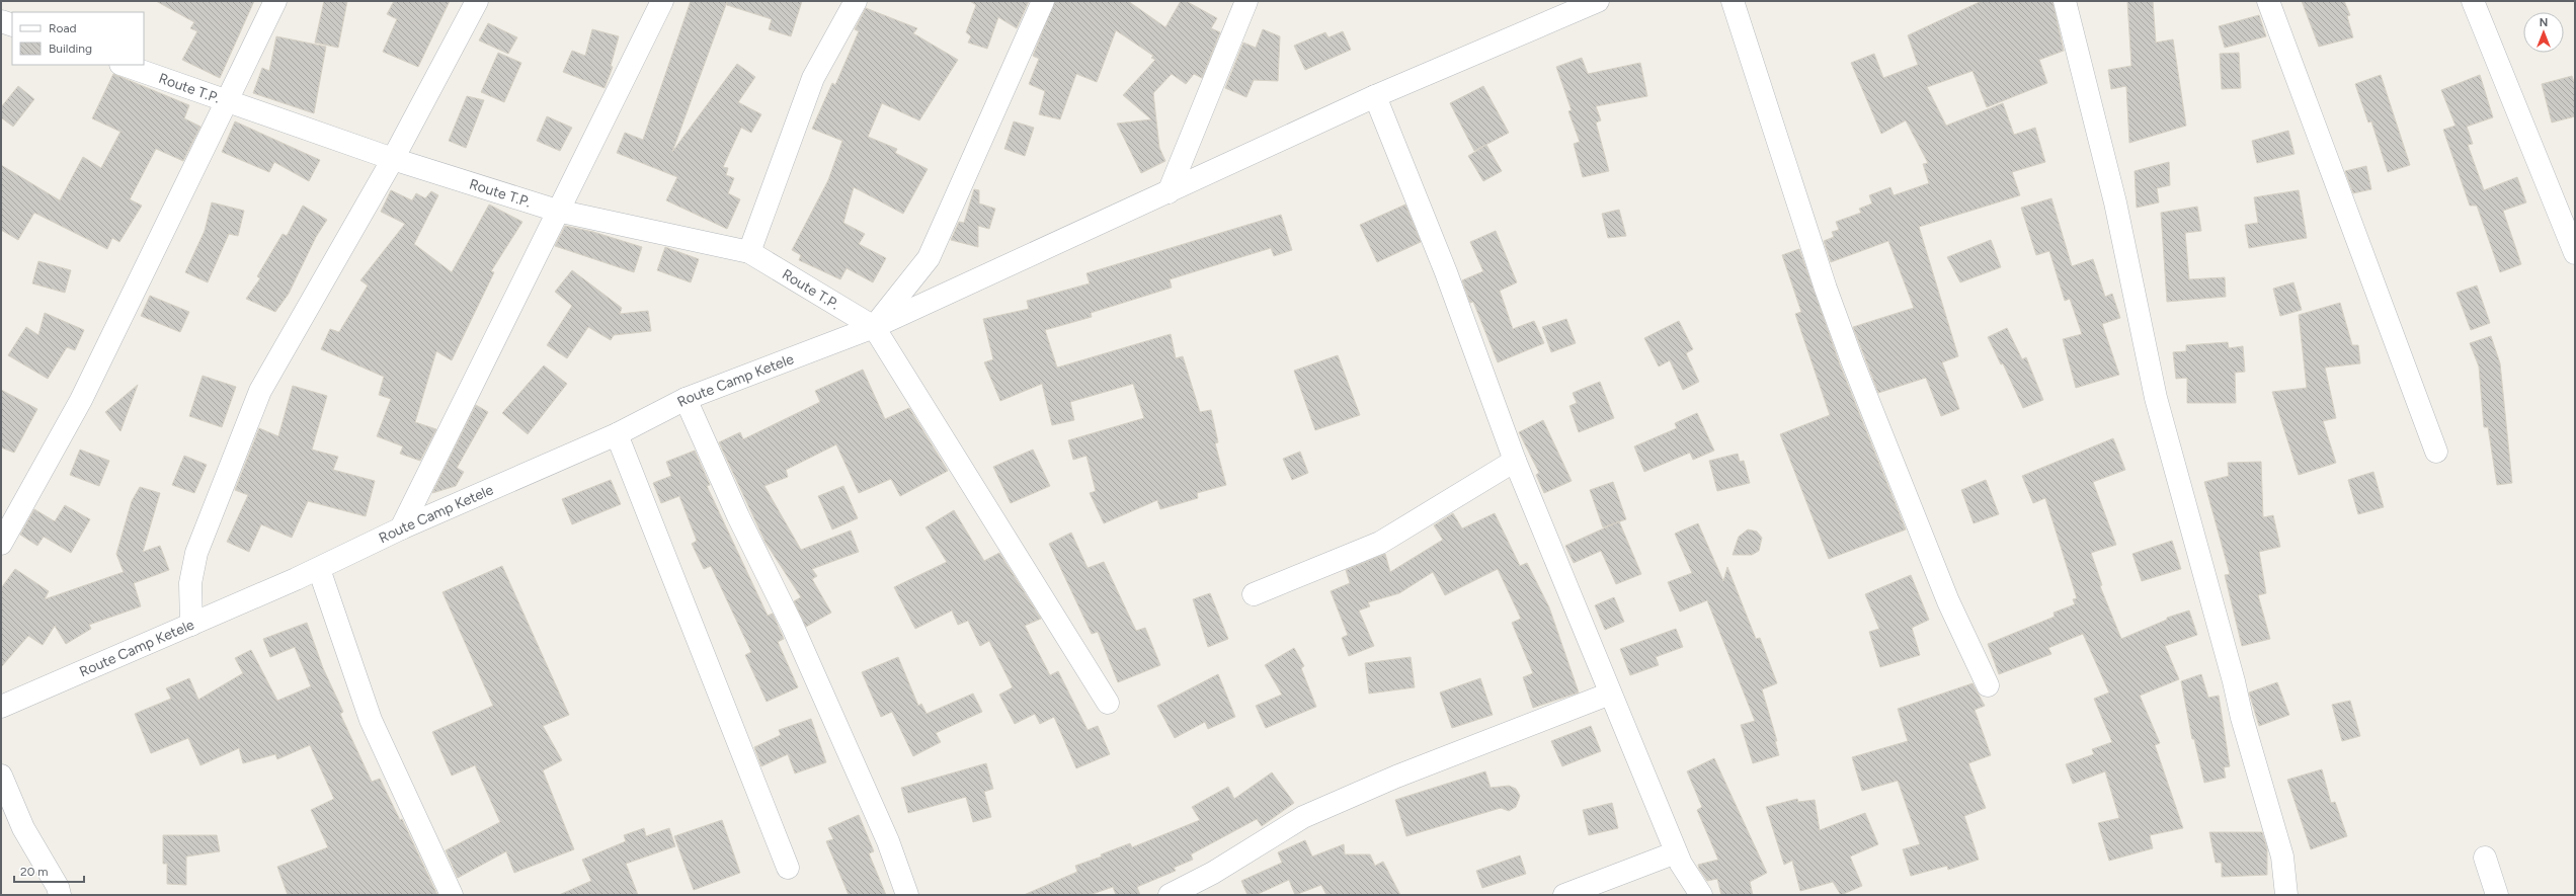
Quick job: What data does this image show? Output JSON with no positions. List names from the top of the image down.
{
  "streets": {
    "street": ["Route T.P.", "Route Camp Ketele"]
  },
  "crossings": [
    ["Route T.P.", "Route Camp Ketele"]
  ],
  "legend": ["Road", "Building"],
  "scale_bar": "20 m",
  "north": "top"
}
